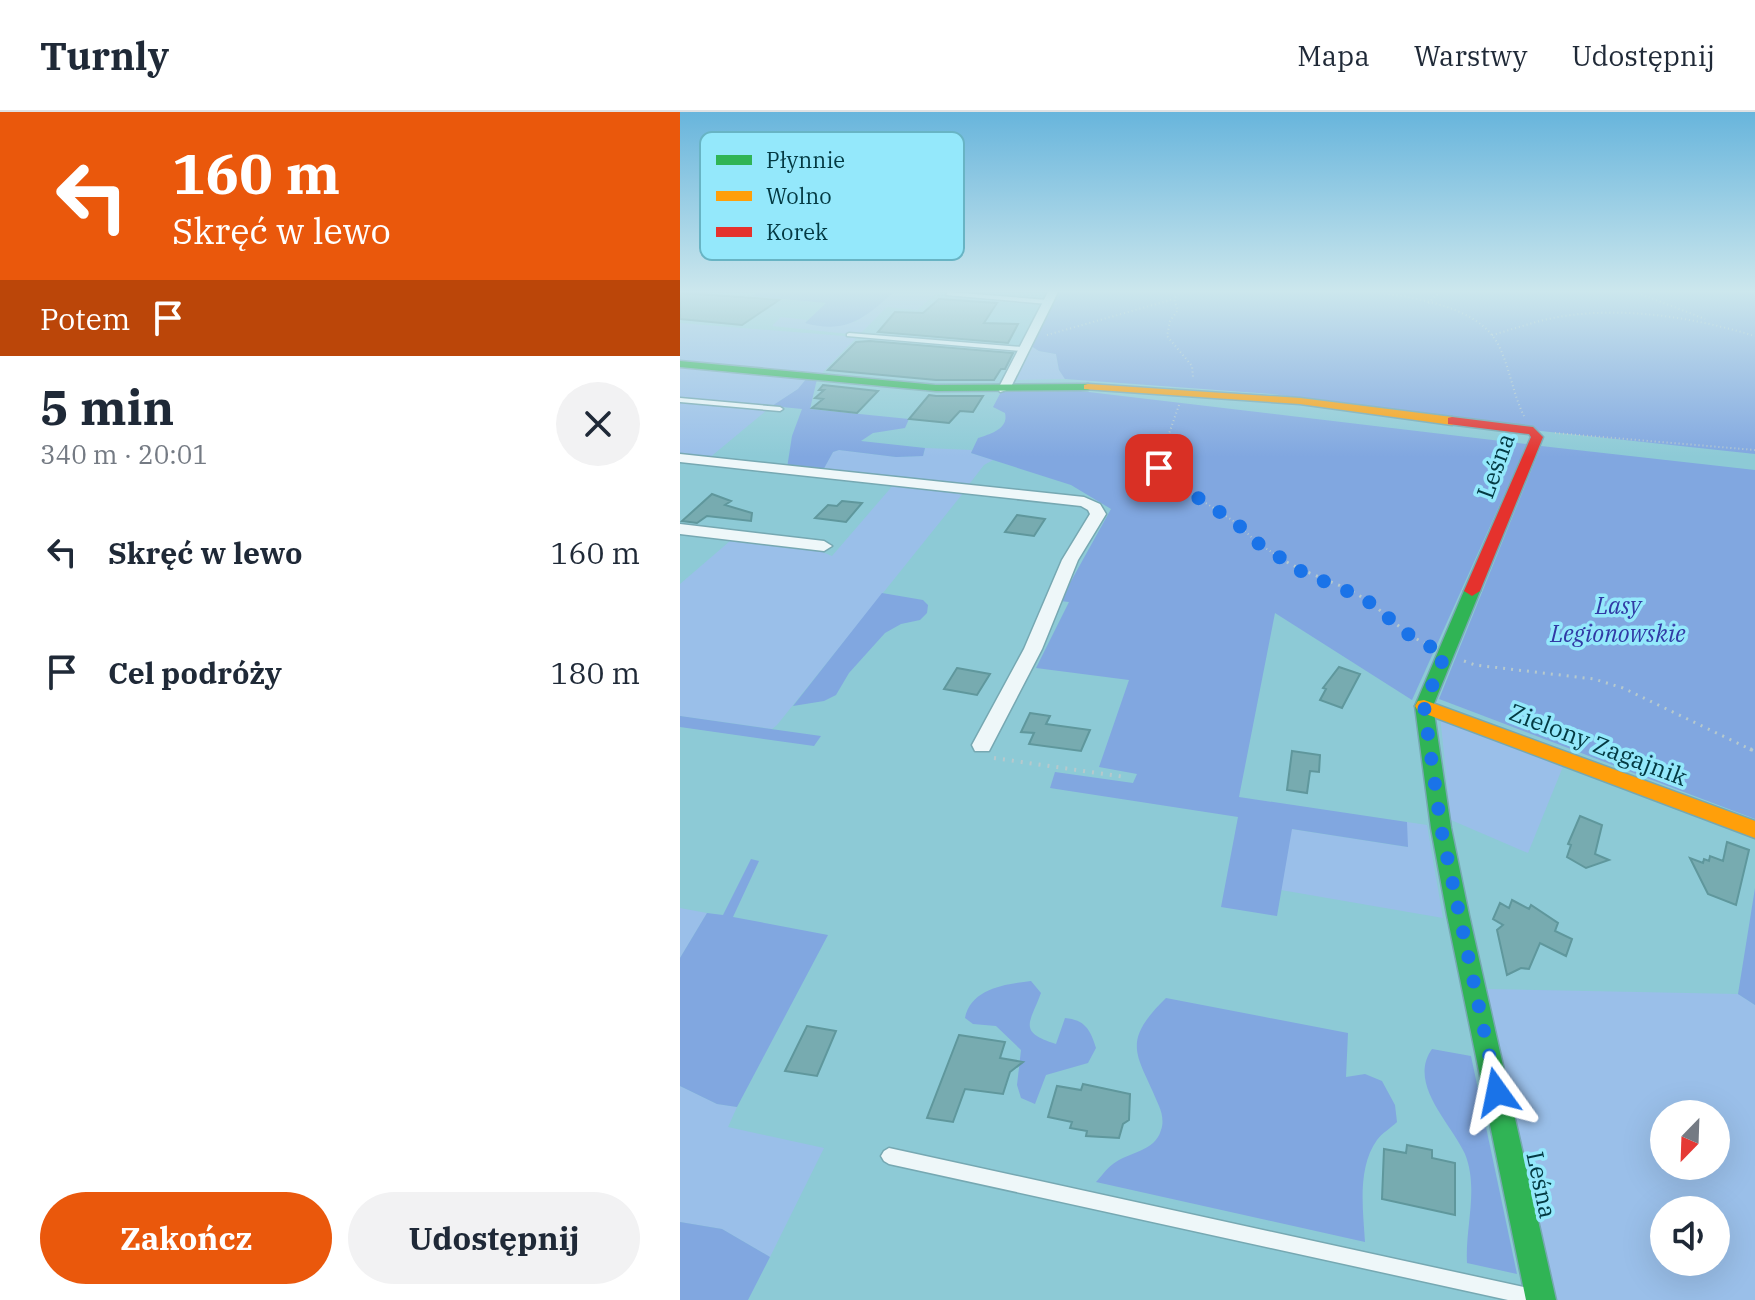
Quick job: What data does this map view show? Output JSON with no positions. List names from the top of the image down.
{
  "streets": {
    "street": ["Leśna", "Zielony Zagajnik"]
  },
  "crossings": [
    ["Leśna", "Zielony Zagajnik"]
  ],
  "parks": ["Lasy Legionowskie"],
  "legend": ["Płynnie", "Wolno", "Korek"],
  "north": "bottom left",
  "page": {
    "header": "Turnly",
    "nav": ["Mapa", "Warstwy", "Udostępnij"],
    "turn": ["160 m", "Skręć w lewo"],
    "then": "Potem",
    "heading": ["5 min", "340 m · 20:01"],
    "list": [
      {
        "name": "Skręć w lewo",
        "value": "160 m"
      },
      {
        "name": "Cel podróży",
        "value": "180 m"
      }
    ],
    "buttons": ["Zakończ", "Udostępnij"]
  }
}
